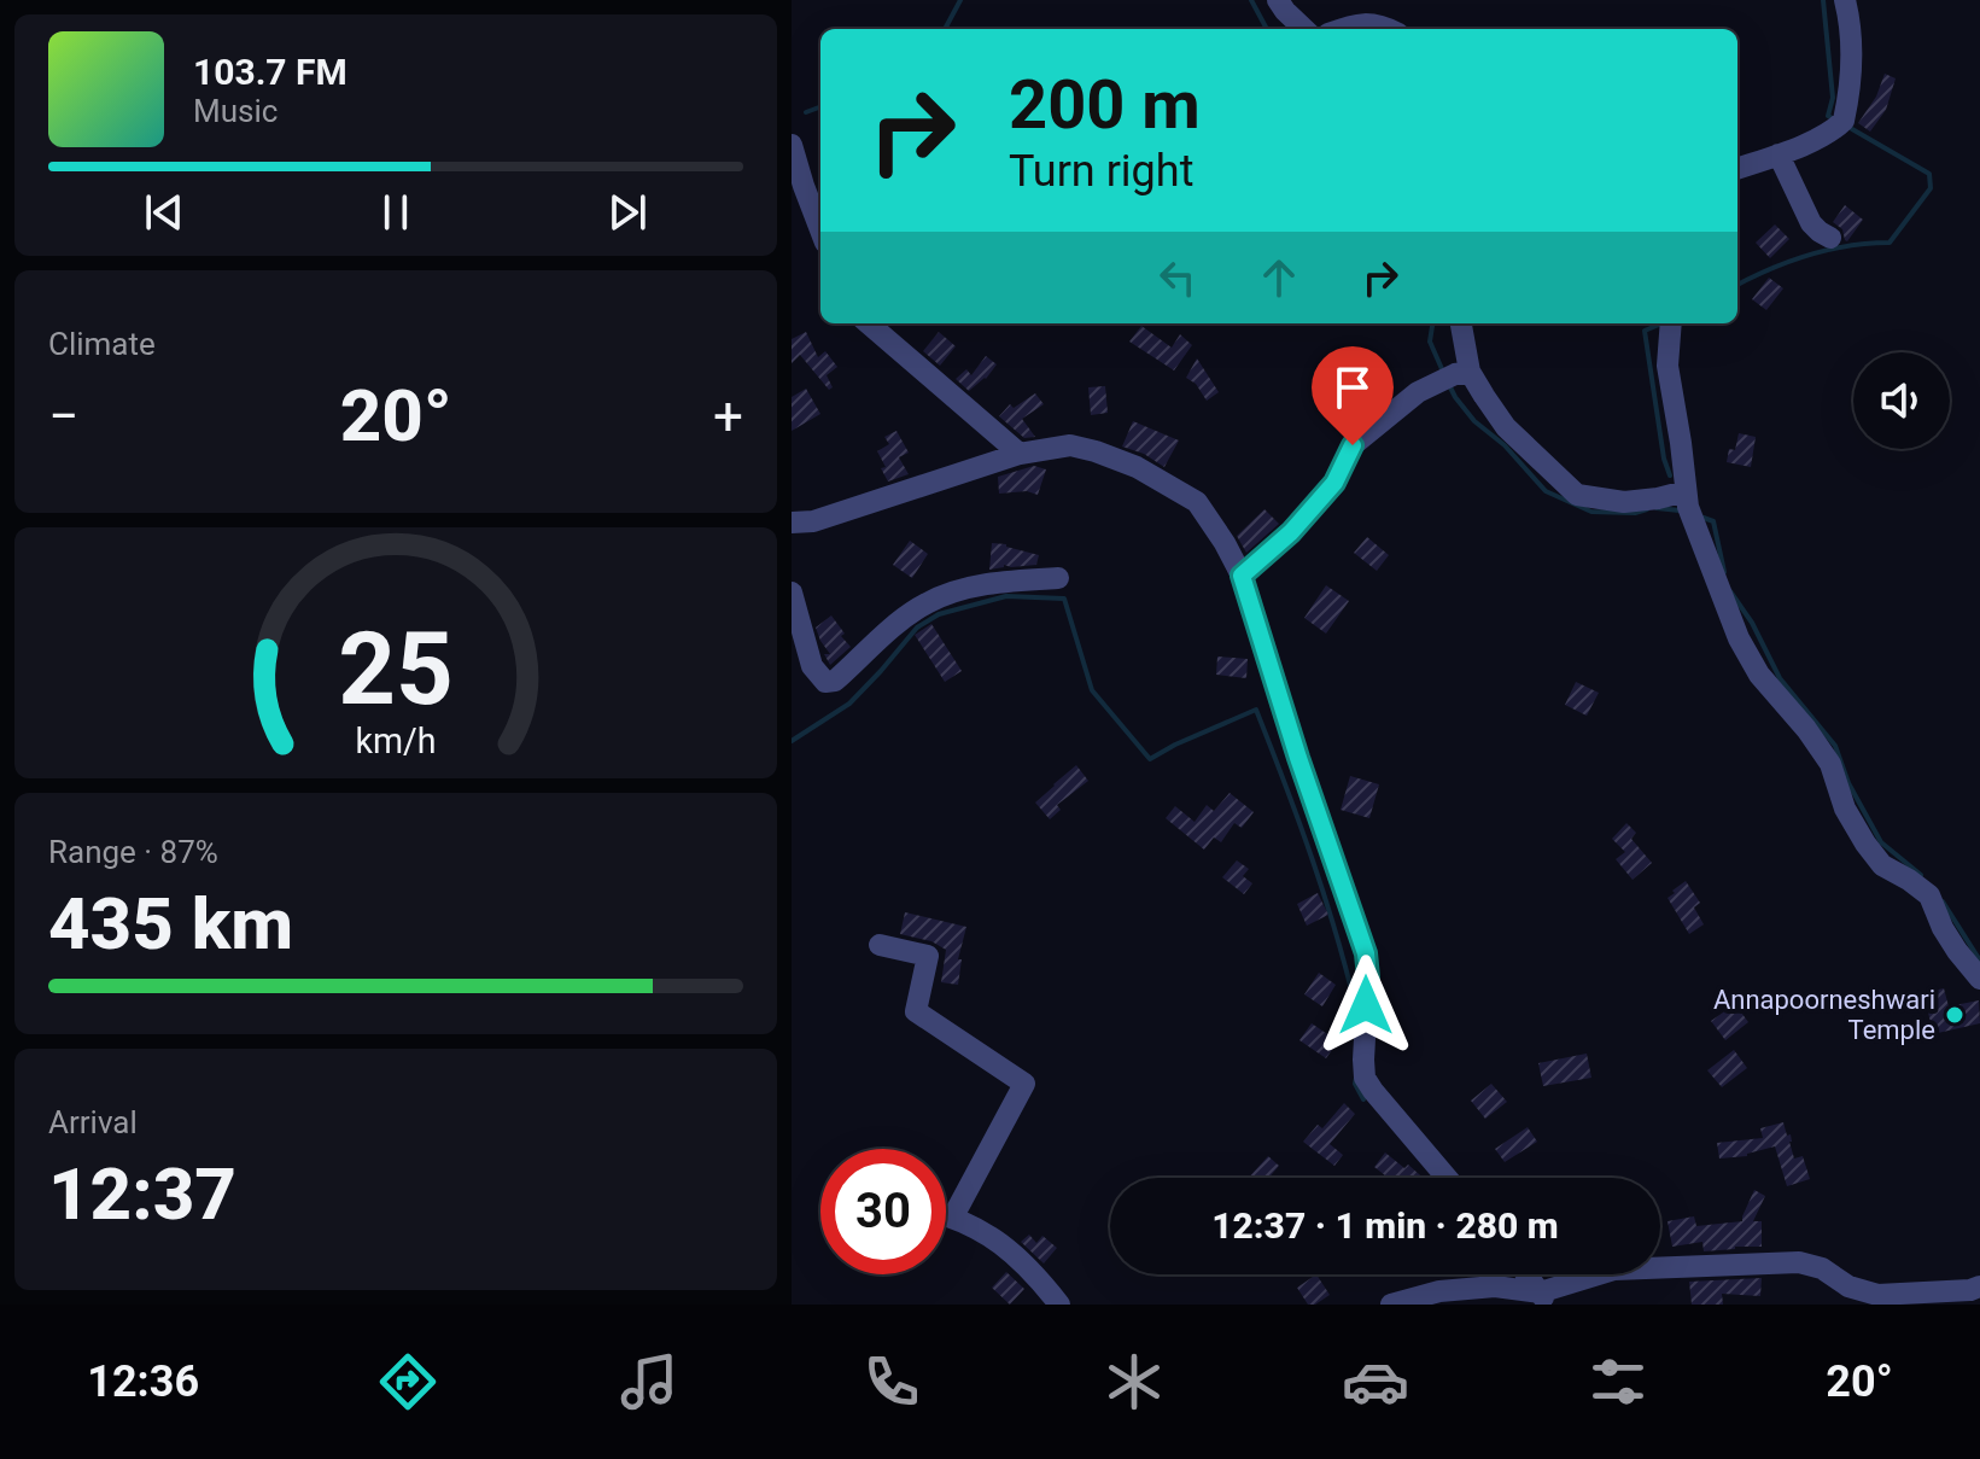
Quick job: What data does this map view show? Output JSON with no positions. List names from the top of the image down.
{
  "places": ["Annapoorneshwari Temple"],
  "page": {
    "turn": ["200 m", "Turn right"],
    "song": ["103.7 FM", "Music"],
    "tile": [
      "Climate",
      ["Range · 87%", "435 km"],
      ["Arrival", "12:37"]
    ],
    "heat": ["−", "20°", "+"],
    "limit": "30",
    "trip": "12:37 · 1 min · 280 m",
    "tabs": ["12:36", "20°"],
    "gauge": ["25", "km/h"]
  }
}
